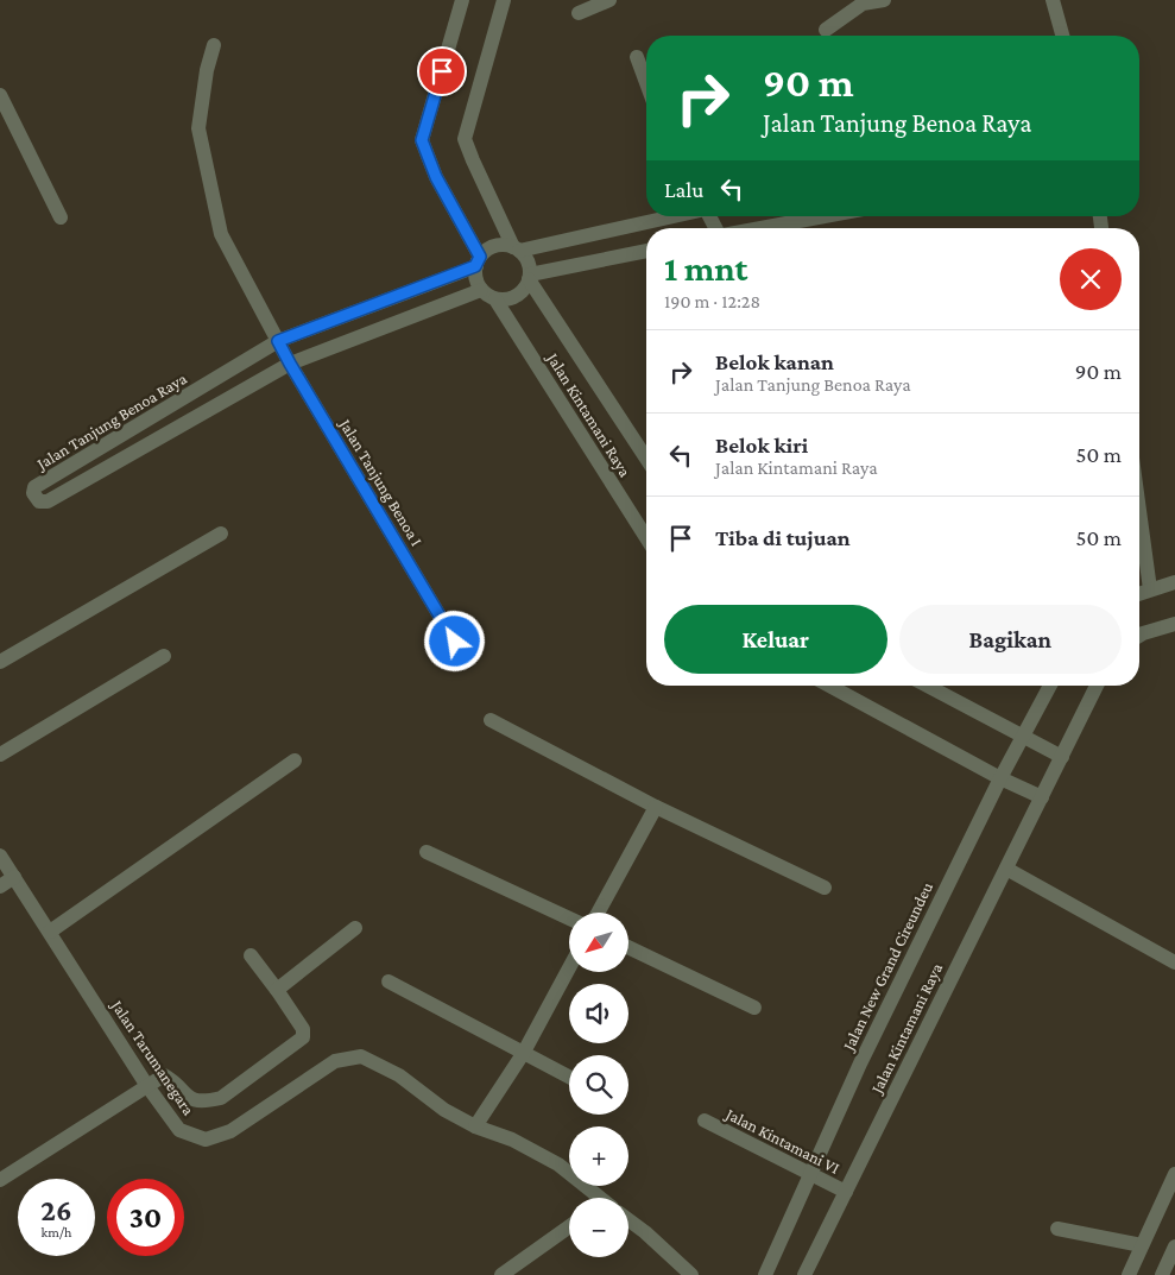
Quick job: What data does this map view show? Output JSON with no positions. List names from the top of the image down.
{
  "streets": {
    "street": [
      "Jalan Kintamani Raya",
      "Jalan Tanjung Benoa Raya",
      "Jalan Tanjung Benoa I",
      "Jalan New Grand Cireundeu",
      "Jalan Tarumanegara",
      "Jalan Kintamani VI"
    ]
  },
  "crossings": [
    ["Jalan Kintamani Raya", "Jalan Tanjung Benoa Raya"],
    ["Jalan Kintamani Raya", "Jalan Kintamani VI"],
    ["Jalan Tanjung Benoa Raya", "Jalan Tanjung Benoa I"],
    ["Jalan New Grand Cireundeu", "Jalan Kintamani VI"]
  ],
  "north": "bottom left",
  "page": {
    "turn": ["90 m", "Jalan Tanjung Benoa Raya"],
    "then": "Lalu",
    "heading": ["1 mnt", "190 m · 12:28"],
    "list": [
      {
        "name": "Belok kanan",
        "note": "Jalan Tanjung Benoa Raya",
        "value": "90 m"
      },
      {
        "name": "Belok kiri",
        "note": "Jalan Kintamani Raya",
        "value": "50 m"
      },
      {
        "name": "Tiba di tujuan",
        "value": "50 m"
      }
    ],
    "buttons": ["Keluar", "Bagikan"],
    "map_buttons": ["+", "−"],
    "speed": "26 km/h",
    "limit": "30"
  }
}
